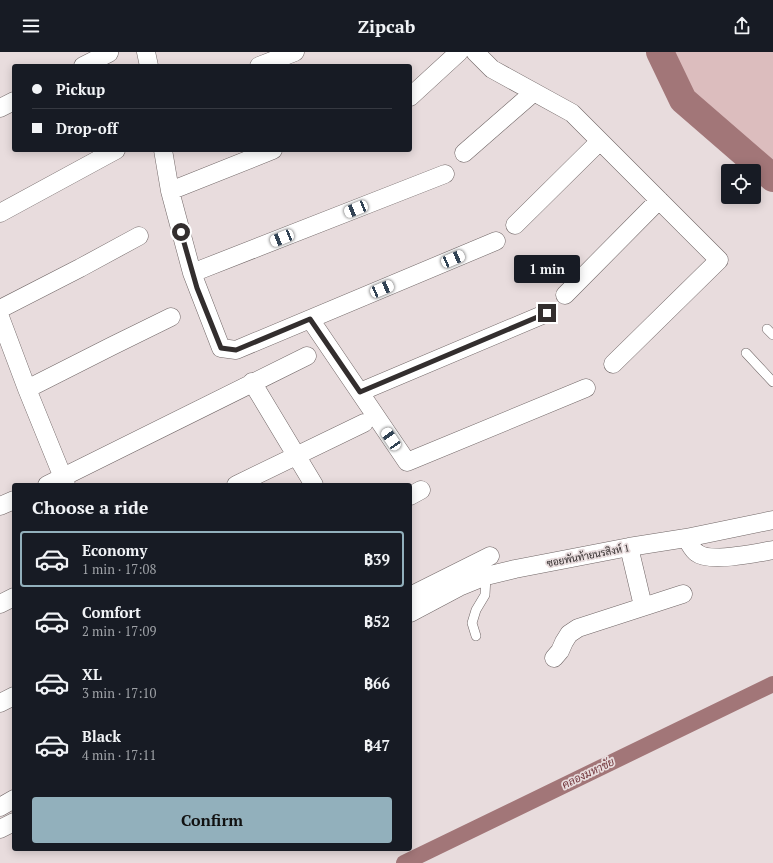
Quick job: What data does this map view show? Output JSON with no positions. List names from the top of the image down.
{
  "streets": {
    "street": ["ซอยพันท้ายนรสิงห์ 1"]
  },
  "water": ["คลองมหาชัย"],
  "page": {
    "header": "Zipcab",
    "banner": ["Pickup", "Drop-off"],
    "bubble": "1 min",
    "heading": "Choose a ride",
    "list": [
      {
        "name": "Economy",
        "note": "1 min · 17:08",
        "value": "฿39"
      },
      {
        "name": "Comfort",
        "note": "2 min · 17:09",
        "value": "฿52"
      },
      {
        "name": "XL",
        "note": "3 min · 17:10",
        "value": "฿66"
      },
      {
        "name": "Black",
        "note": "4 min · 17:11",
        "value": "฿47"
      }
    ],
    "buttons": "Confirm"
  }
}
